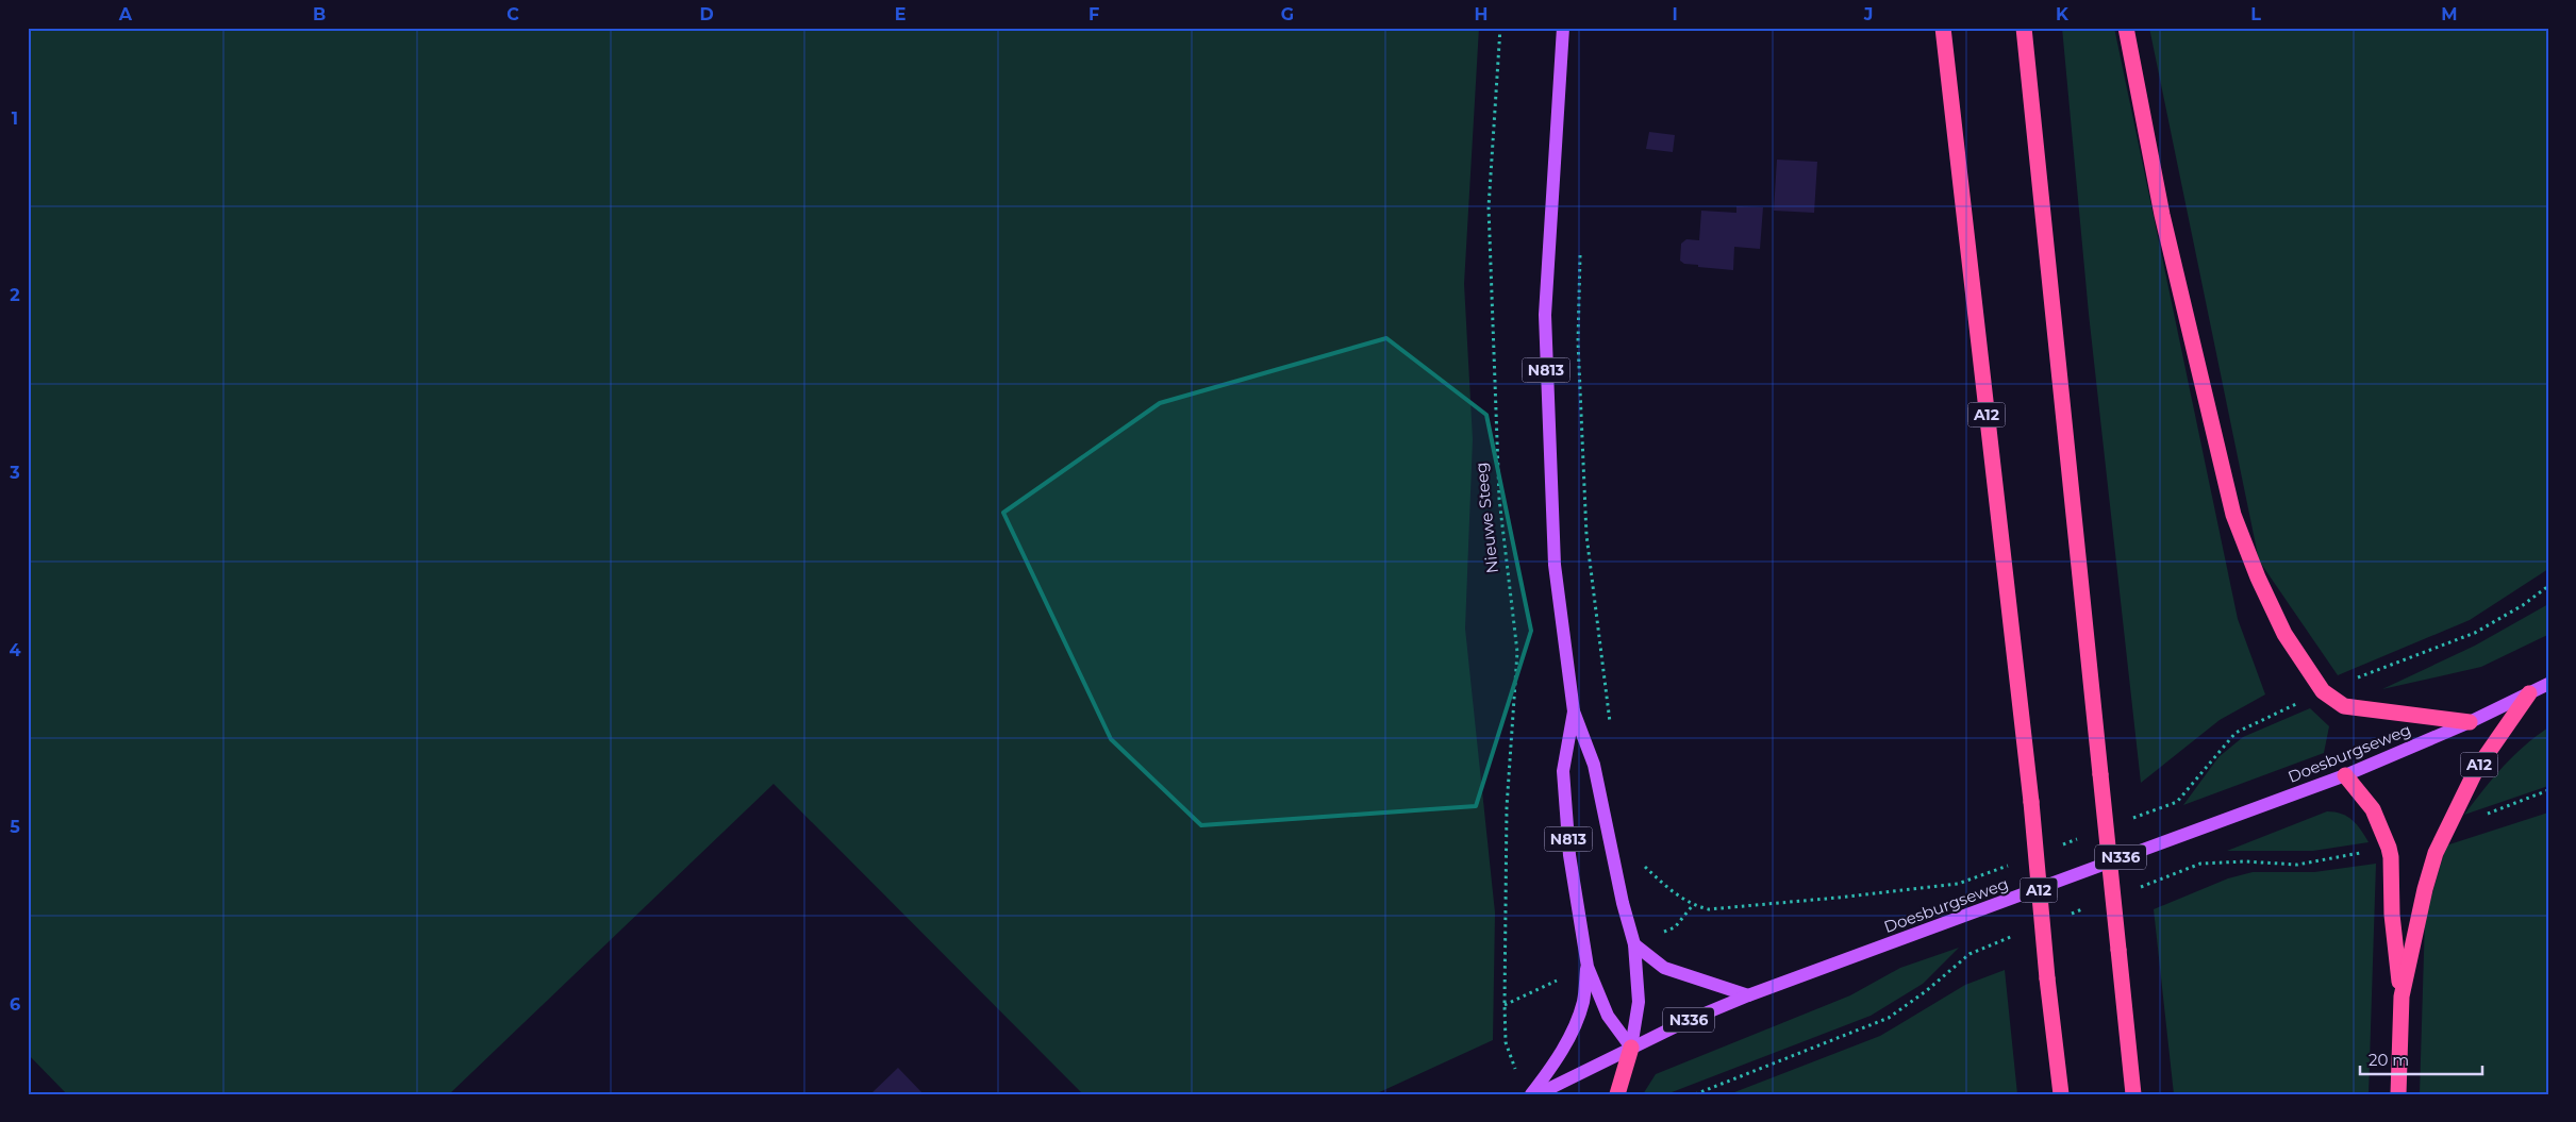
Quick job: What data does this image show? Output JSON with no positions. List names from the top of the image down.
{
  "streets": {
    "highway": ["A12"],
    "main road": ["N813", "Doesburgseweg", "N336"],
    "path": ["Nieuwe Steeg"]
  },
  "crossings": [
    ["N813", "Doesburgseweg"],
    ["A12", "Doesburgseweg"]
  ],
  "scale_bar": "20 m",
  "grid": {
    "columns": [
      "A",
      "B",
      "C",
      "D",
      "E",
      "F",
      "G",
      "H",
      "I",
      "J",
      "K",
      "L",
      "M"
    ],
    "rows": [
      "1",
      "2",
      "3",
      "4",
      "5",
      "6"
    ]
  }
}
